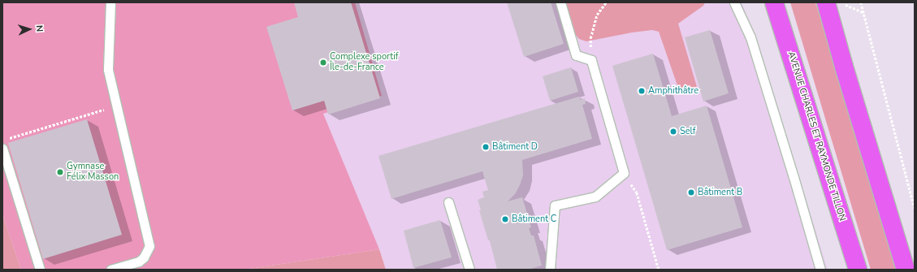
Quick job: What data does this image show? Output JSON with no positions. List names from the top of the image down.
{
  "streets": {
    "main road": ["AVENUE CHARLES ET RAYMONDE TILLON"]
  },
  "places": [
    "Complexe sportif Île-de-France",
    "Amphithâtre",
    "Self",
    "Bâtiment D",
    "Gymnase Félix Masson",
    "Bâtiment B",
    "Bâtiment C"
  ],
  "north": "right"
}
